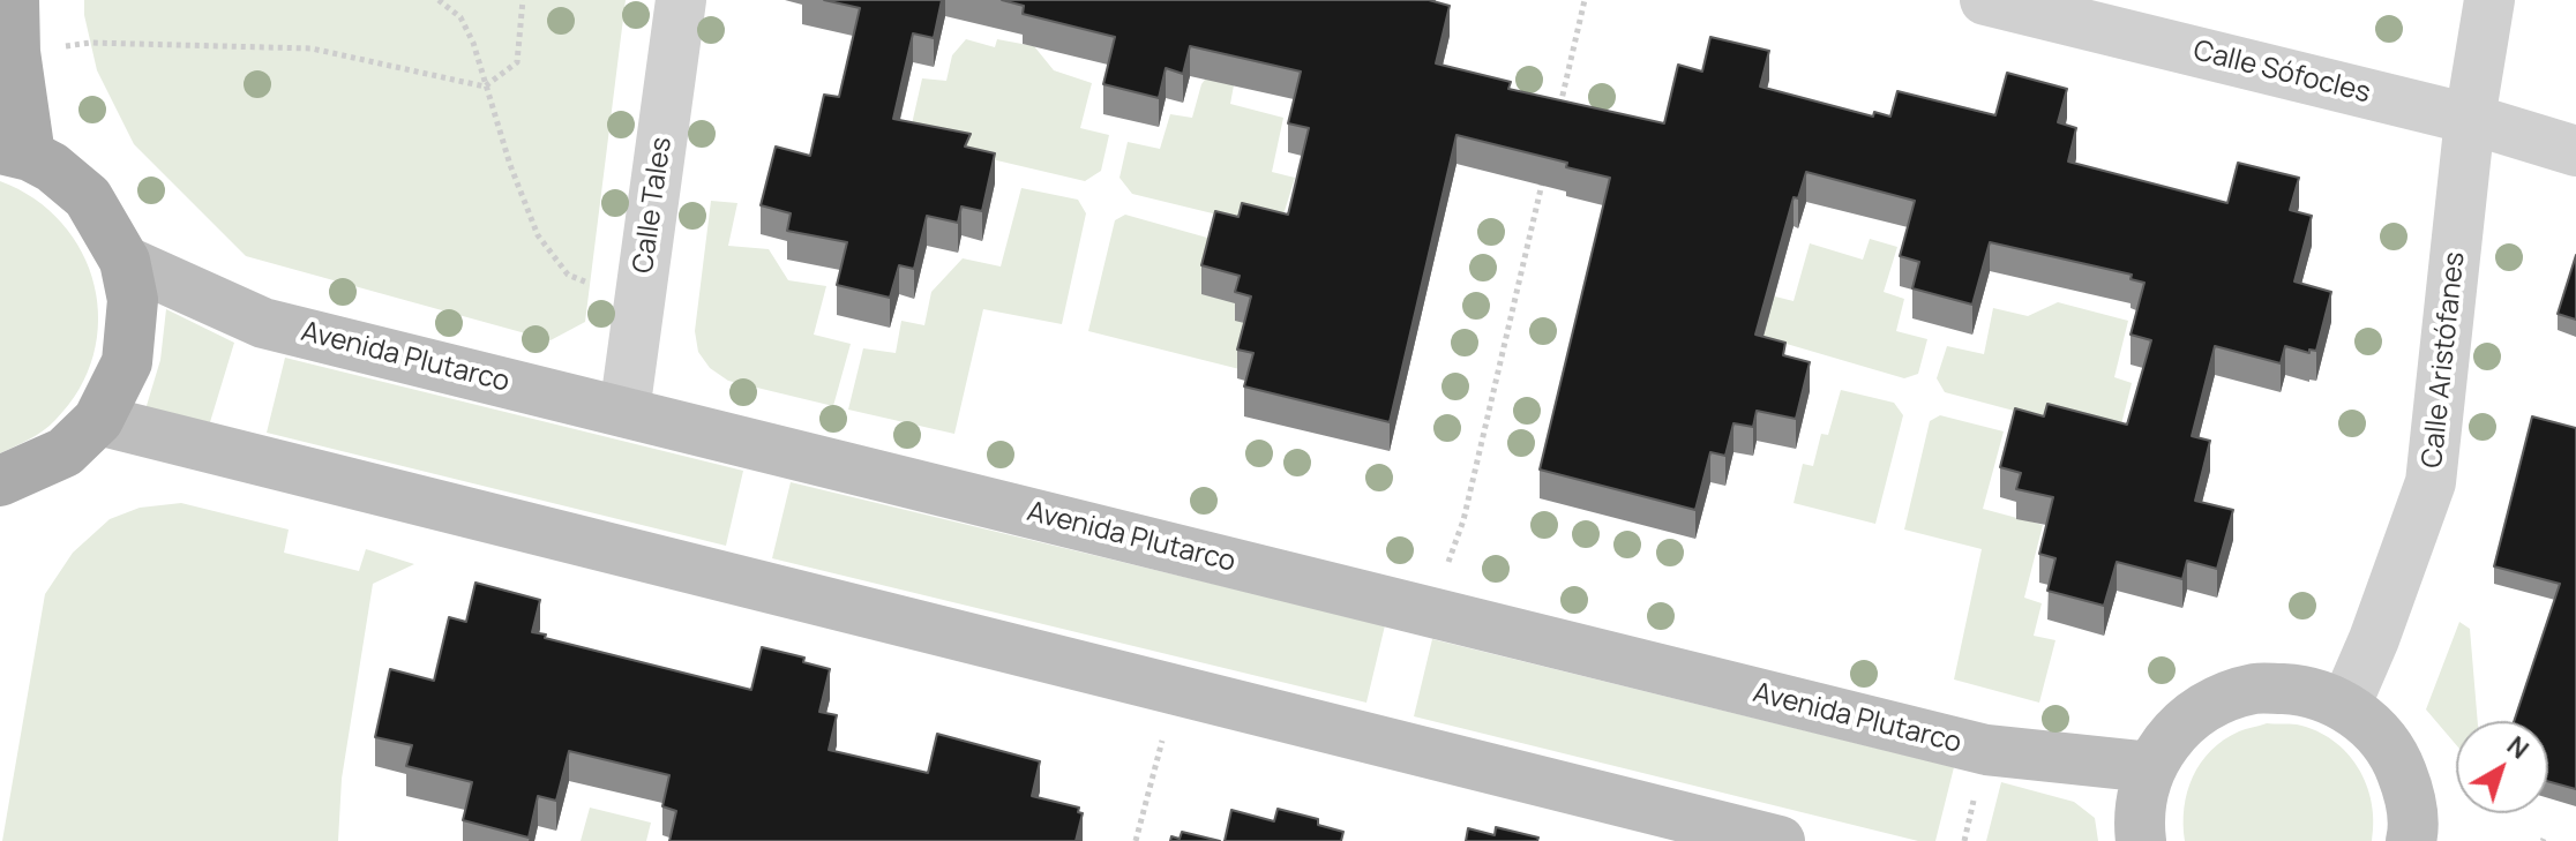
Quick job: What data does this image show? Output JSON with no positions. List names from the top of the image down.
{
  "streets": {
    "main road": ["Avenida Plutarco"],
    "street": ["Calle Sófocles", "Calle Tales", "Calle Aristófanes"]
  },
  "crossings": [
    ["Calle Sófocles", "Calle Aristófanes"],
    ["Calle Tales", "Avenida Plutarco"]
  ],
  "north": "top right"
}
